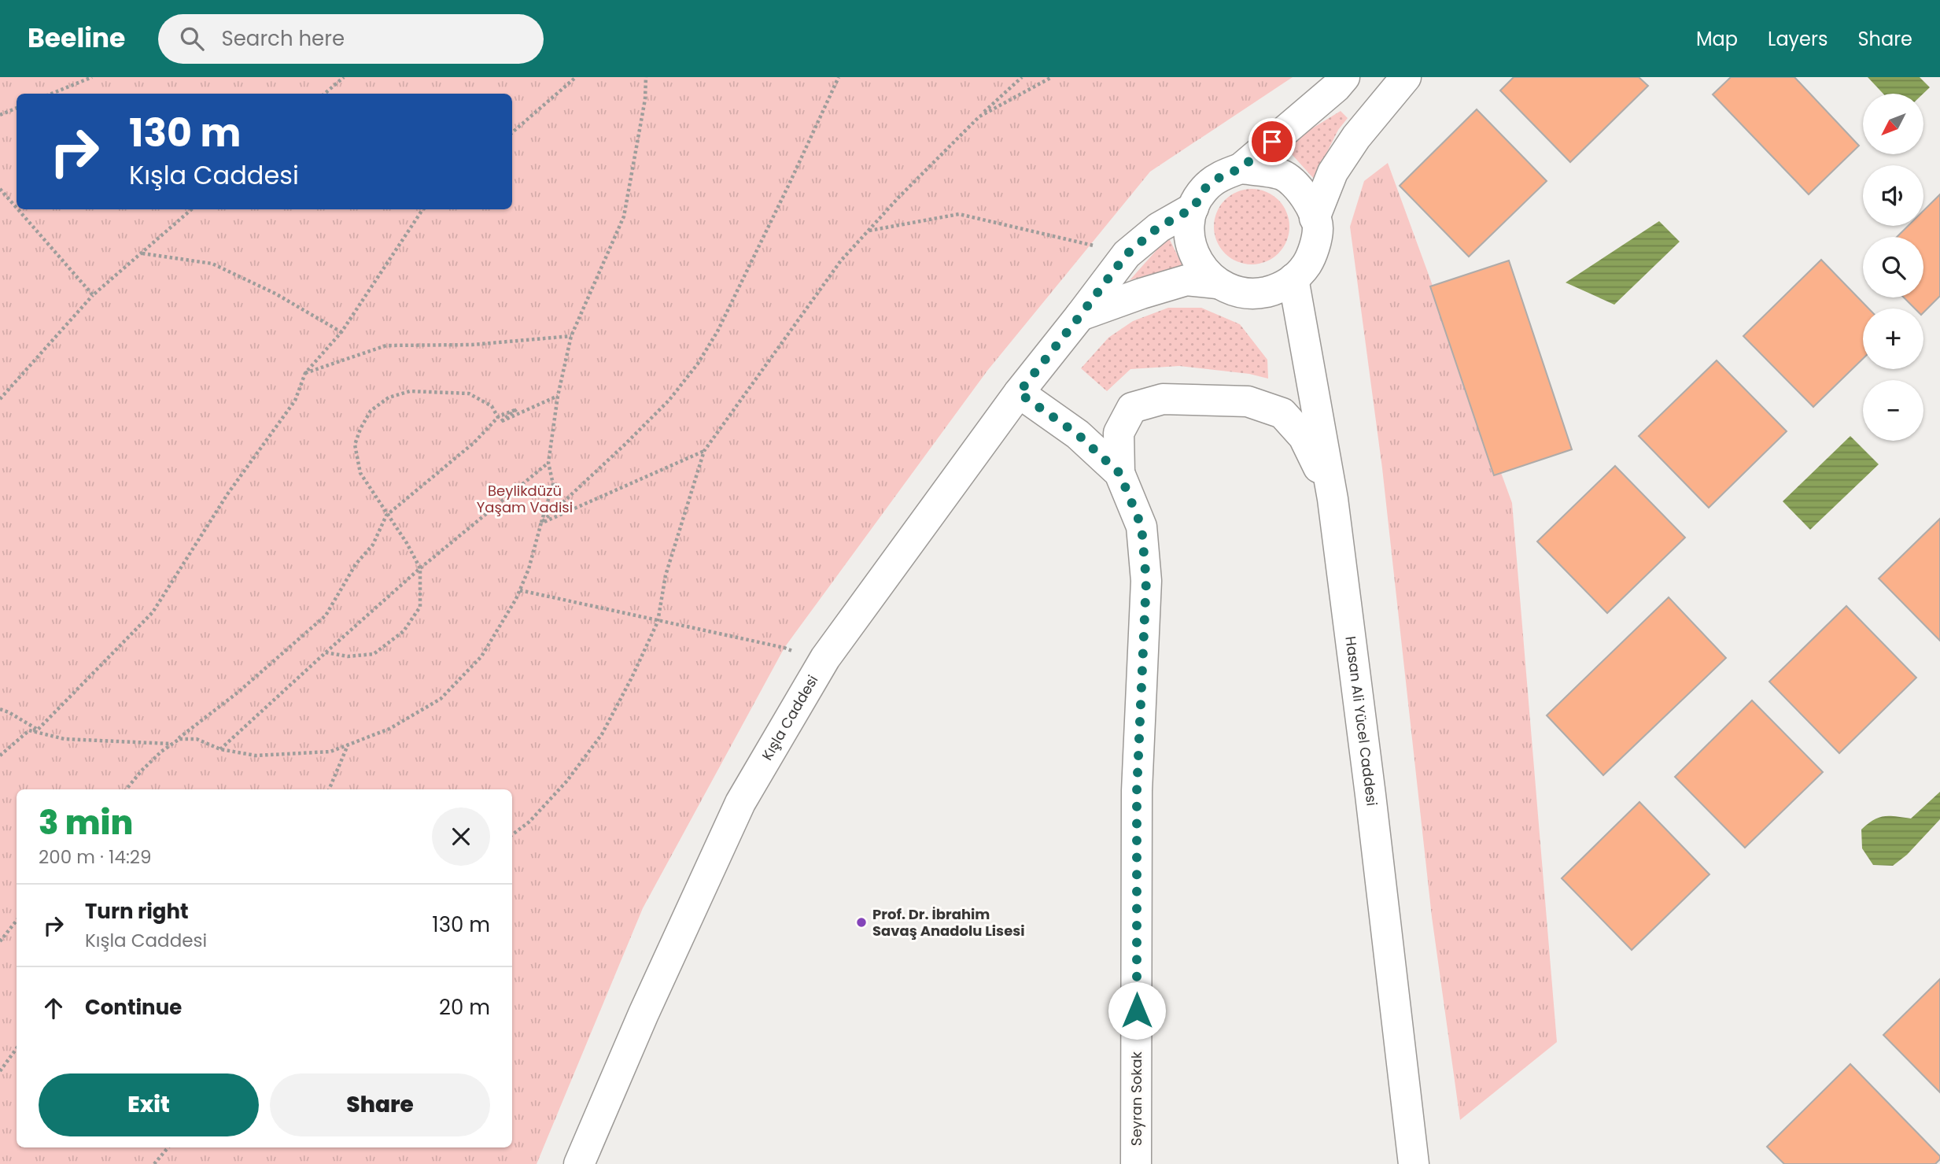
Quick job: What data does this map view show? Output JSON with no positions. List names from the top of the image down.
{
  "streets": {
    "street": ["Kışla Caddesi", "Hasan Ali Yücel Caddesi", "Seyran Sokak"]
  },
  "crossings": [
    ["Kışla Caddesi", "Hasan Ali Yücel Caddesi"],
    ["Kışla Caddesi", "Seyran Sokak"]
  ],
  "parks": ["Beylikdüzü Yaşam Vadisi"],
  "places": ["Prof. Dr. İbrahim Savaş Anadolu Lisesi"],
  "north": "bottom left",
  "page": {
    "header": "Beeline",
    "search": "Search here",
    "nav": ["Map", "Layers", "Share"],
    "map_buttons": ["+", "−"],
    "turn": ["130 m", "Kışla Caddesi"],
    "heading": ["3 min", "200 m · 14:29"],
    "list": [
      {
        "name": "Turn right",
        "note": "Kışla Caddesi",
        "value": "130 m"
      },
      {
        "name": "Continue",
        "value": "20 m"
      }
    ],
    "buttons": ["Exit", "Share"]
  }
}
